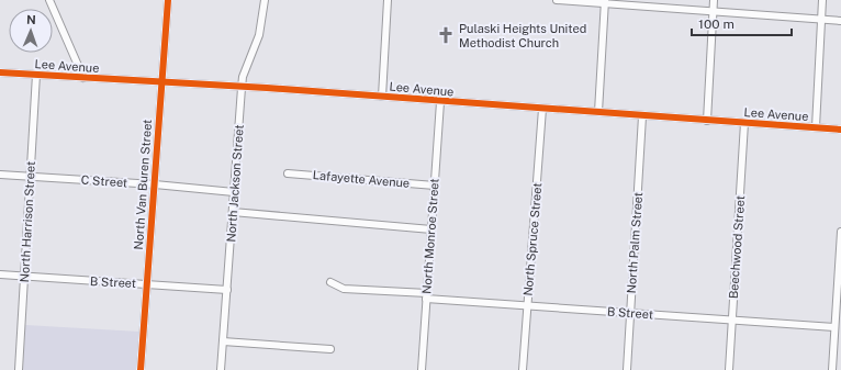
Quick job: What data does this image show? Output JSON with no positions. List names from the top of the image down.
{
  "streets": {
    "street": [
      "Lee Avenue",
      "Lafayette Avenue",
      "C Street",
      "North Jackson Street",
      "North Van Buren Street",
      "North Harrison Street",
      "North Monroe Street",
      "North Spruce Street",
      "North Palm Street",
      "Beechwood Street",
      "B Street"
    ]
  },
  "crossings": [
    ["Lee Avenue", "North Jackson Street"],
    ["Lee Avenue", "North Van Buren Street"],
    ["Lee Avenue", "North Harrison Street"],
    ["Lee Avenue", "North Monroe Street"],
    ["Lee Avenue", "North Spruce Street"],
    ["Lee Avenue", "North Palm Street"],
    ["Lee Avenue", "Beechwood Street"],
    ["Lafayette Avenue", "North Monroe Street"],
    ["C Street", "North Jackson Street"],
    ["C Street", "North Van Buren Street"],
    ["C Street", "North Harrison Street"],
    ["North Jackson Street", "B Street"],
    ["North Van Buren Street", "B Street"],
    ["North Harrison Street", "B Street"],
    ["North Monroe Street", "B Street"],
    ["North Spruce Street", "B Street"],
    ["North Palm Street", "B Street"],
    ["Beechwood Street", "B Street"]
  ],
  "places": {
    "church": ["Pulaski Heights United Methodist Church"]
  },
  "scale_bar": "100 m",
  "north": "top"
}
